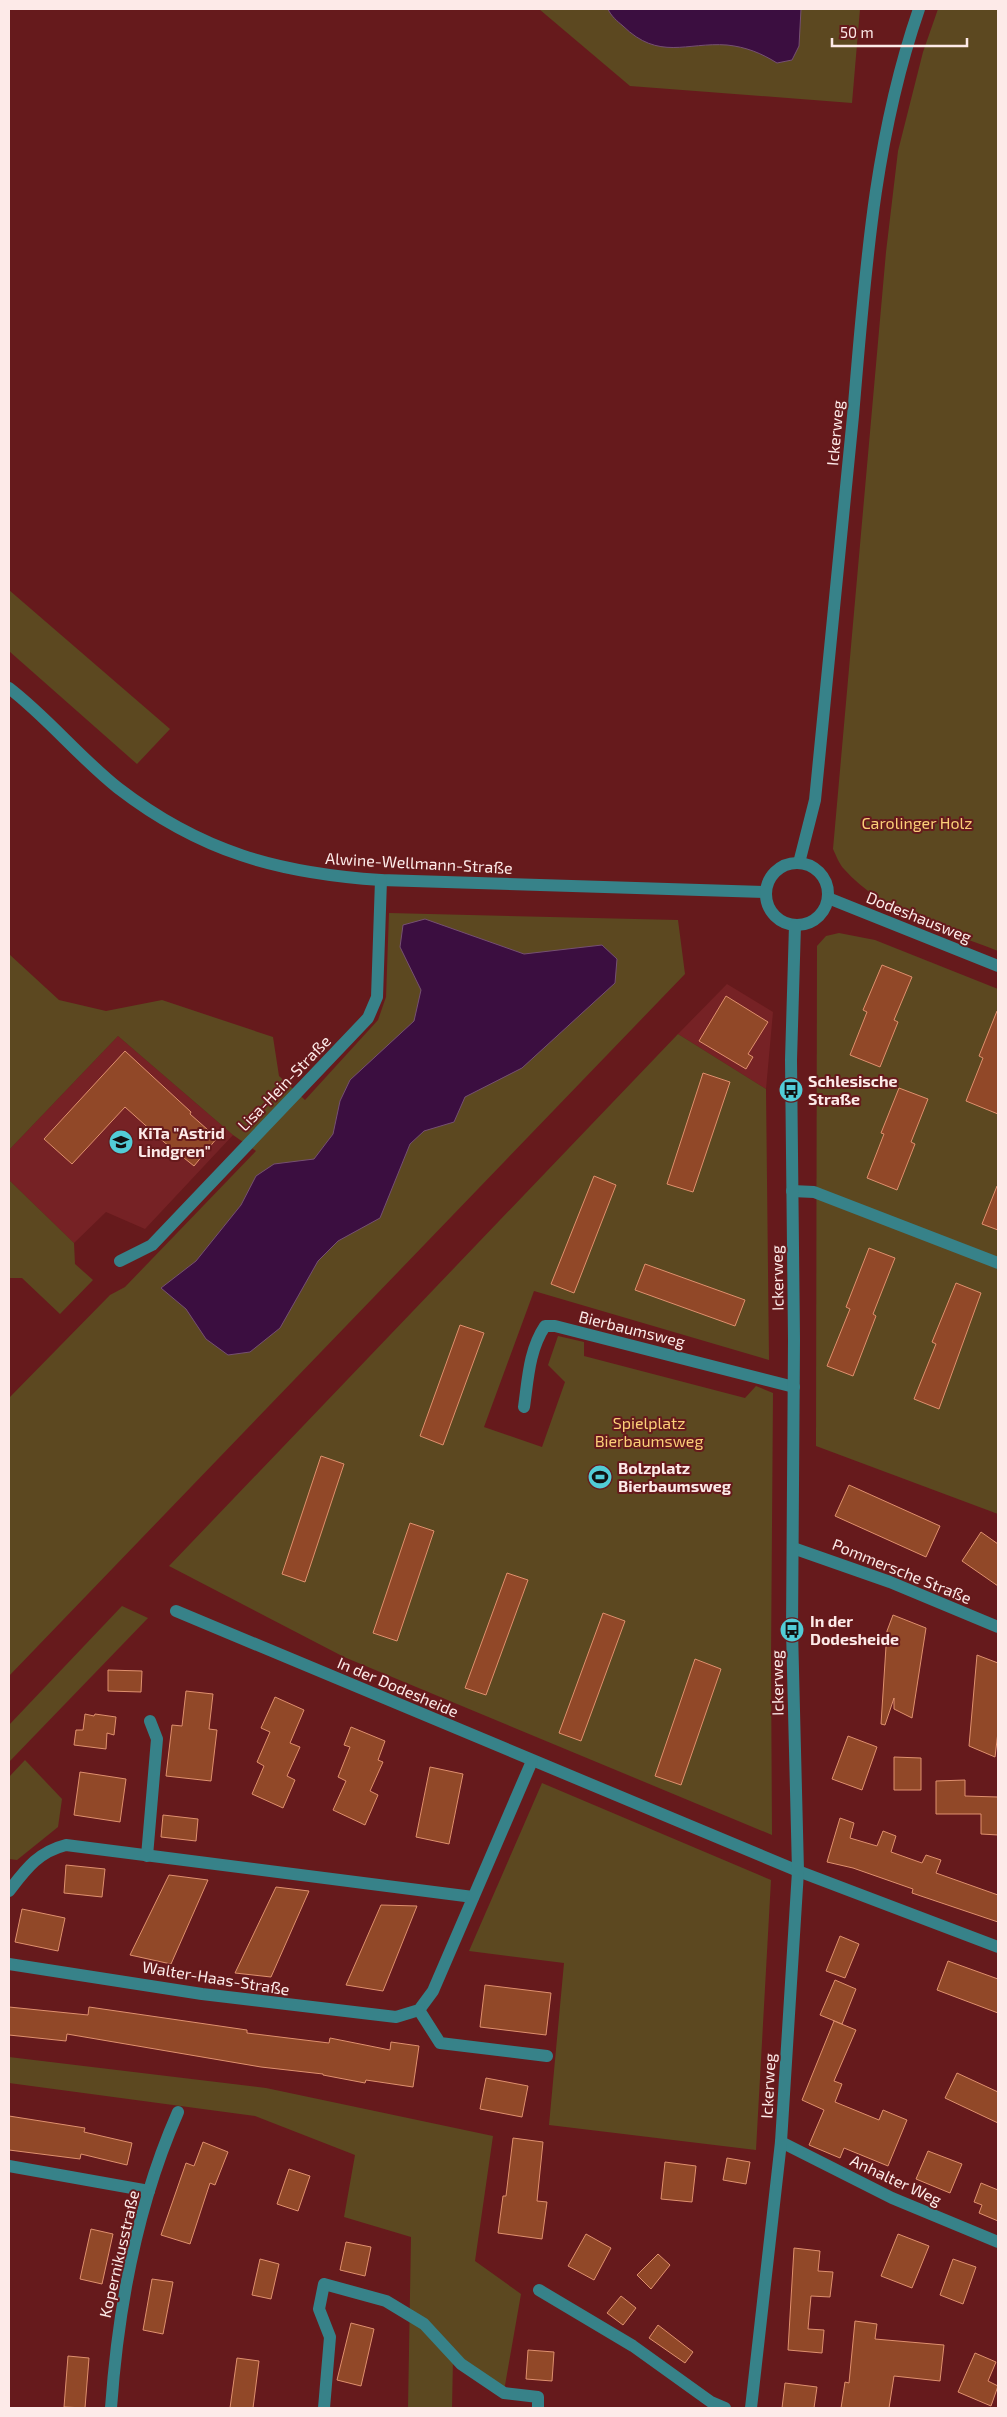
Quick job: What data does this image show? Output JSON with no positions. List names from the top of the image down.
{
  "streets": {
    "street": [
      "Ickerweg",
      "Alwine-Wellmann-Straße",
      "Dodeshausweg",
      "Lisa-Hein-Straße",
      "Bierbaumsweg",
      "Pommersche Straße",
      "In der Dodesheide",
      "Walter-Haas-Straße",
      "Anhalter Weg",
      "Kopernikusstraße"
    ]
  },
  "crossings": [
    ["Ickerweg", "Alwine-Wellmann-Straße"],
    ["Ickerweg", "Dodeshausweg"],
    ["Ickerweg", "Bierbaumsweg"],
    ["Ickerweg", "Pommersche Straße"],
    ["Ickerweg", "In der Dodesheide"],
    ["Ickerweg", "Anhalter Weg"],
    ["Alwine-Wellmann-Straße", "Dodeshausweg"],
    ["Alwine-Wellmann-Straße", "Lisa-Hein-Straße"]
  ],
  "parks": ["Carolinger Holz", "Spielplatz Bierbaumsweg"],
  "places": {
    "bus stop": ["Schlesische Straße", "In der Dodesheide"],
    "school or university": ["KiTa \"Astrid Lindgren\""],
    "sports": ["Bolzplatz Bierbaumsweg"]
  },
  "scale_bar": "50 m"
}
